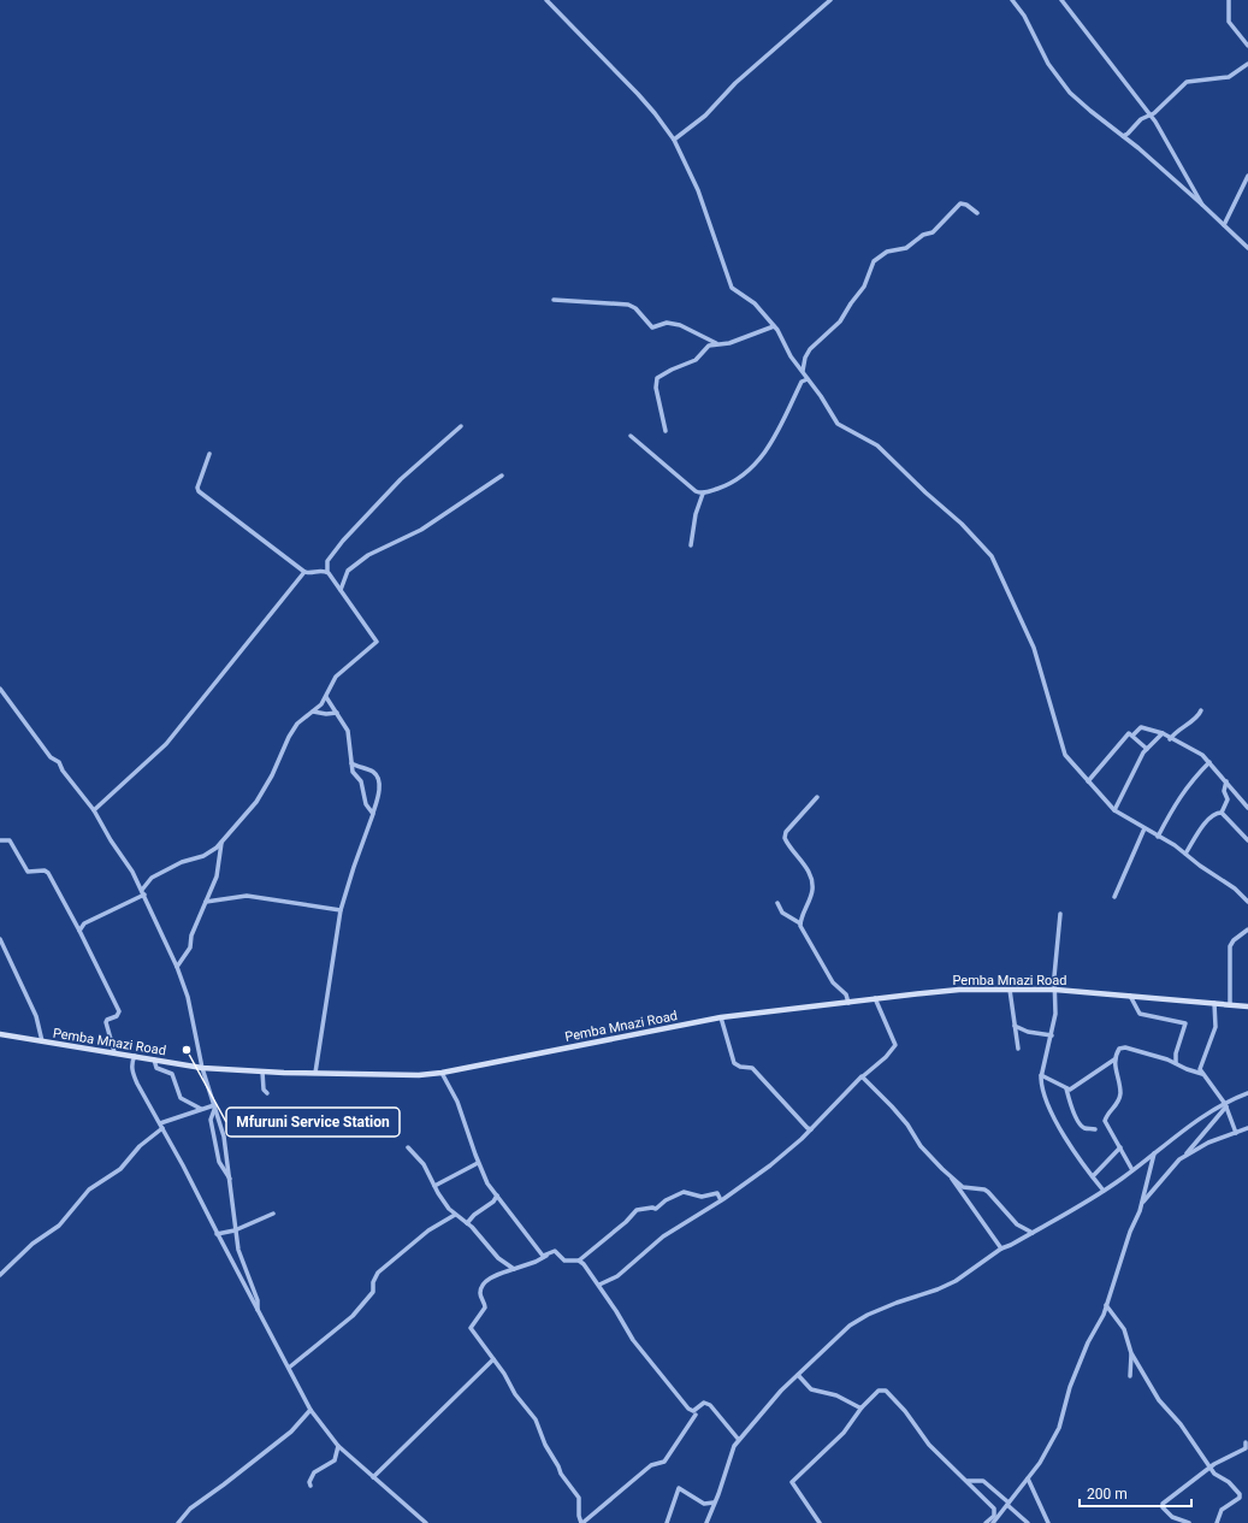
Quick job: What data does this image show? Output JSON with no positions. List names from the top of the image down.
{
  "streets": {
    "main road": ["Pemba Mnazi Road"]
  },
  "places": ["Mfuruni Service Station"],
  "scale_bar": "200 m"
}
